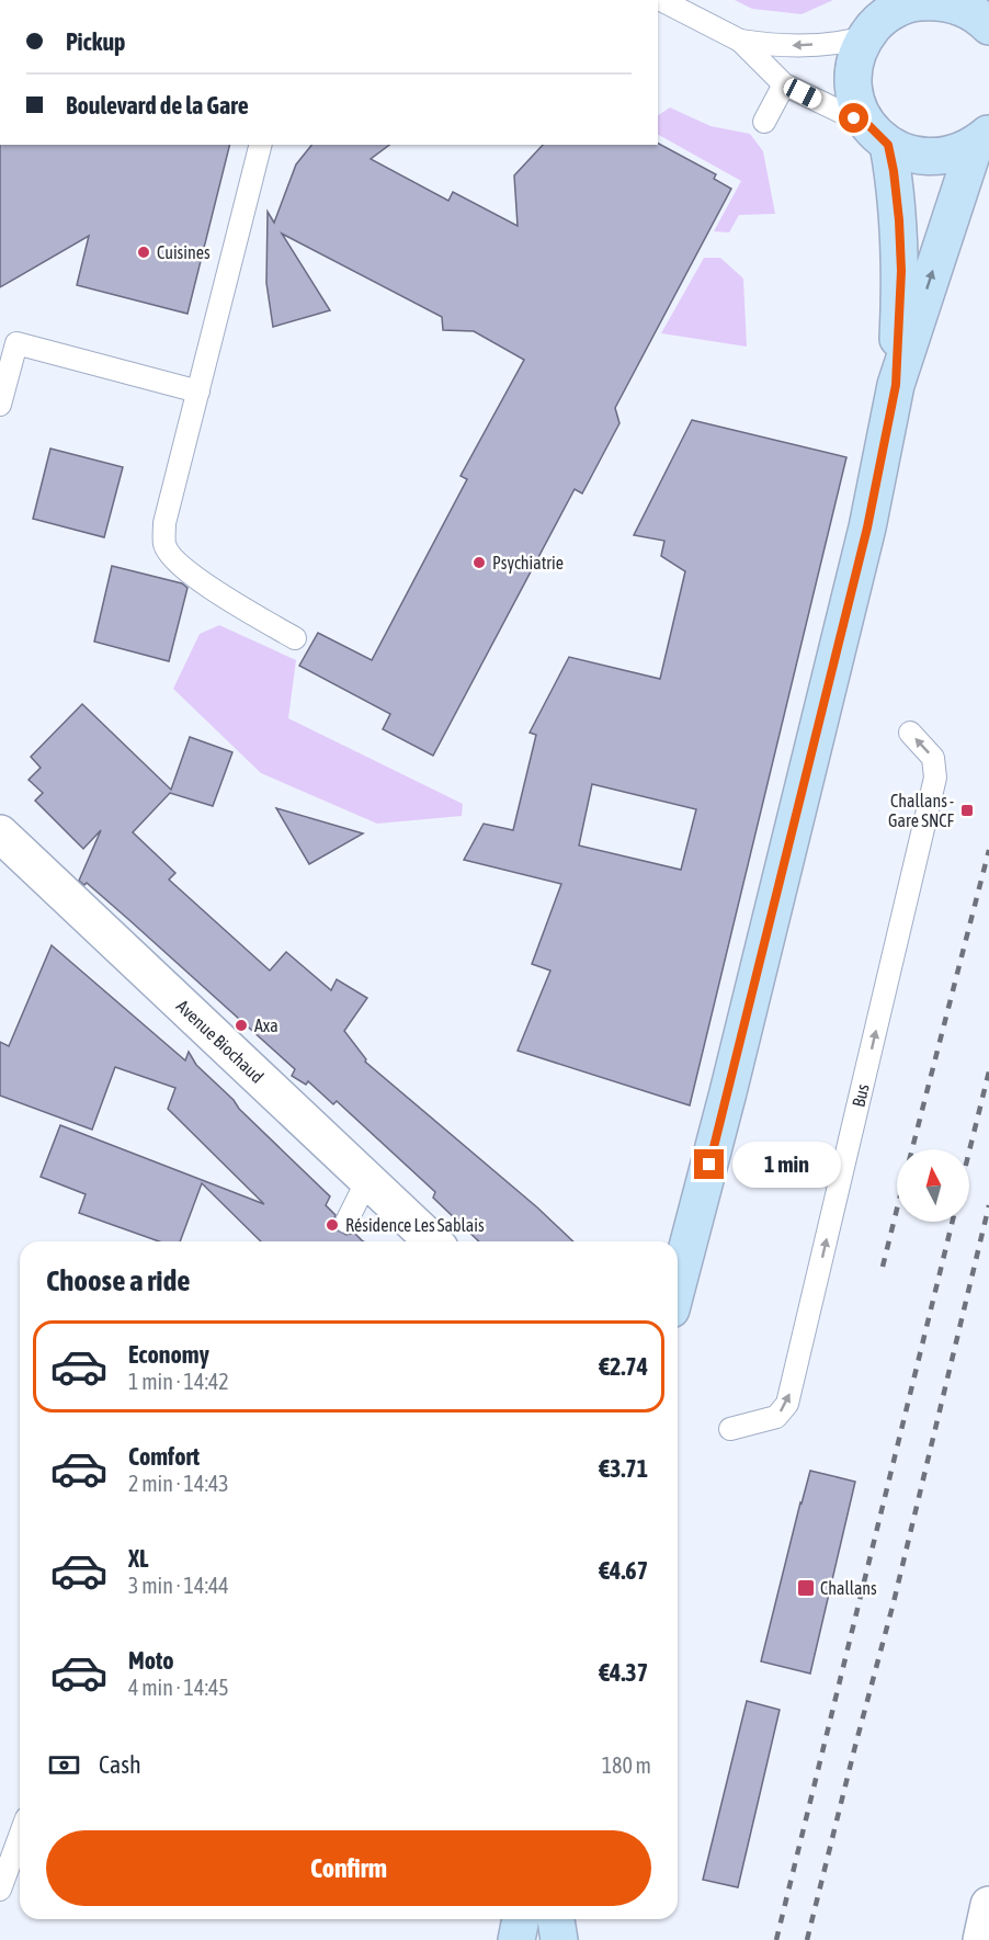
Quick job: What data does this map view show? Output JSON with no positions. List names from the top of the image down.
{
  "streets": {
    "street": ["Avenue Biochaud"],
    "lane": ["Bus"]
  },
  "one_way": ["Bus"],
  "places": {
    "other": [
      "Cuisines",
      "Psychiatrie",
      "Axa",
      "Résidence Les Sablais"
    ],
    "transit": ["Challans - Gare SNCF", "Challans"]
  },
  "north": "top",
  "page": {
    "banner": ["Pickup", "Boulevard de la Gare"],
    "bubble": "1 min",
    "heading": "Choose a ride",
    "list": [
      {
        "name": "Economy",
        "note": "1 min · 14:42",
        "value": "€2.74"
      },
      {
        "name": "Comfort",
        "note": "2 min · 14:43",
        "value": "€3.71"
      },
      {
        "name": "XL",
        "note": "3 min · 14:44",
        "value": "€4.67"
      },
      {
        "name": "Moto",
        "note": "4 min · 14:45",
        "value": "€4.37"
      }
    ],
    "pay": ["Cash", "180 m"],
    "buttons": "Confirm"
  }
}
